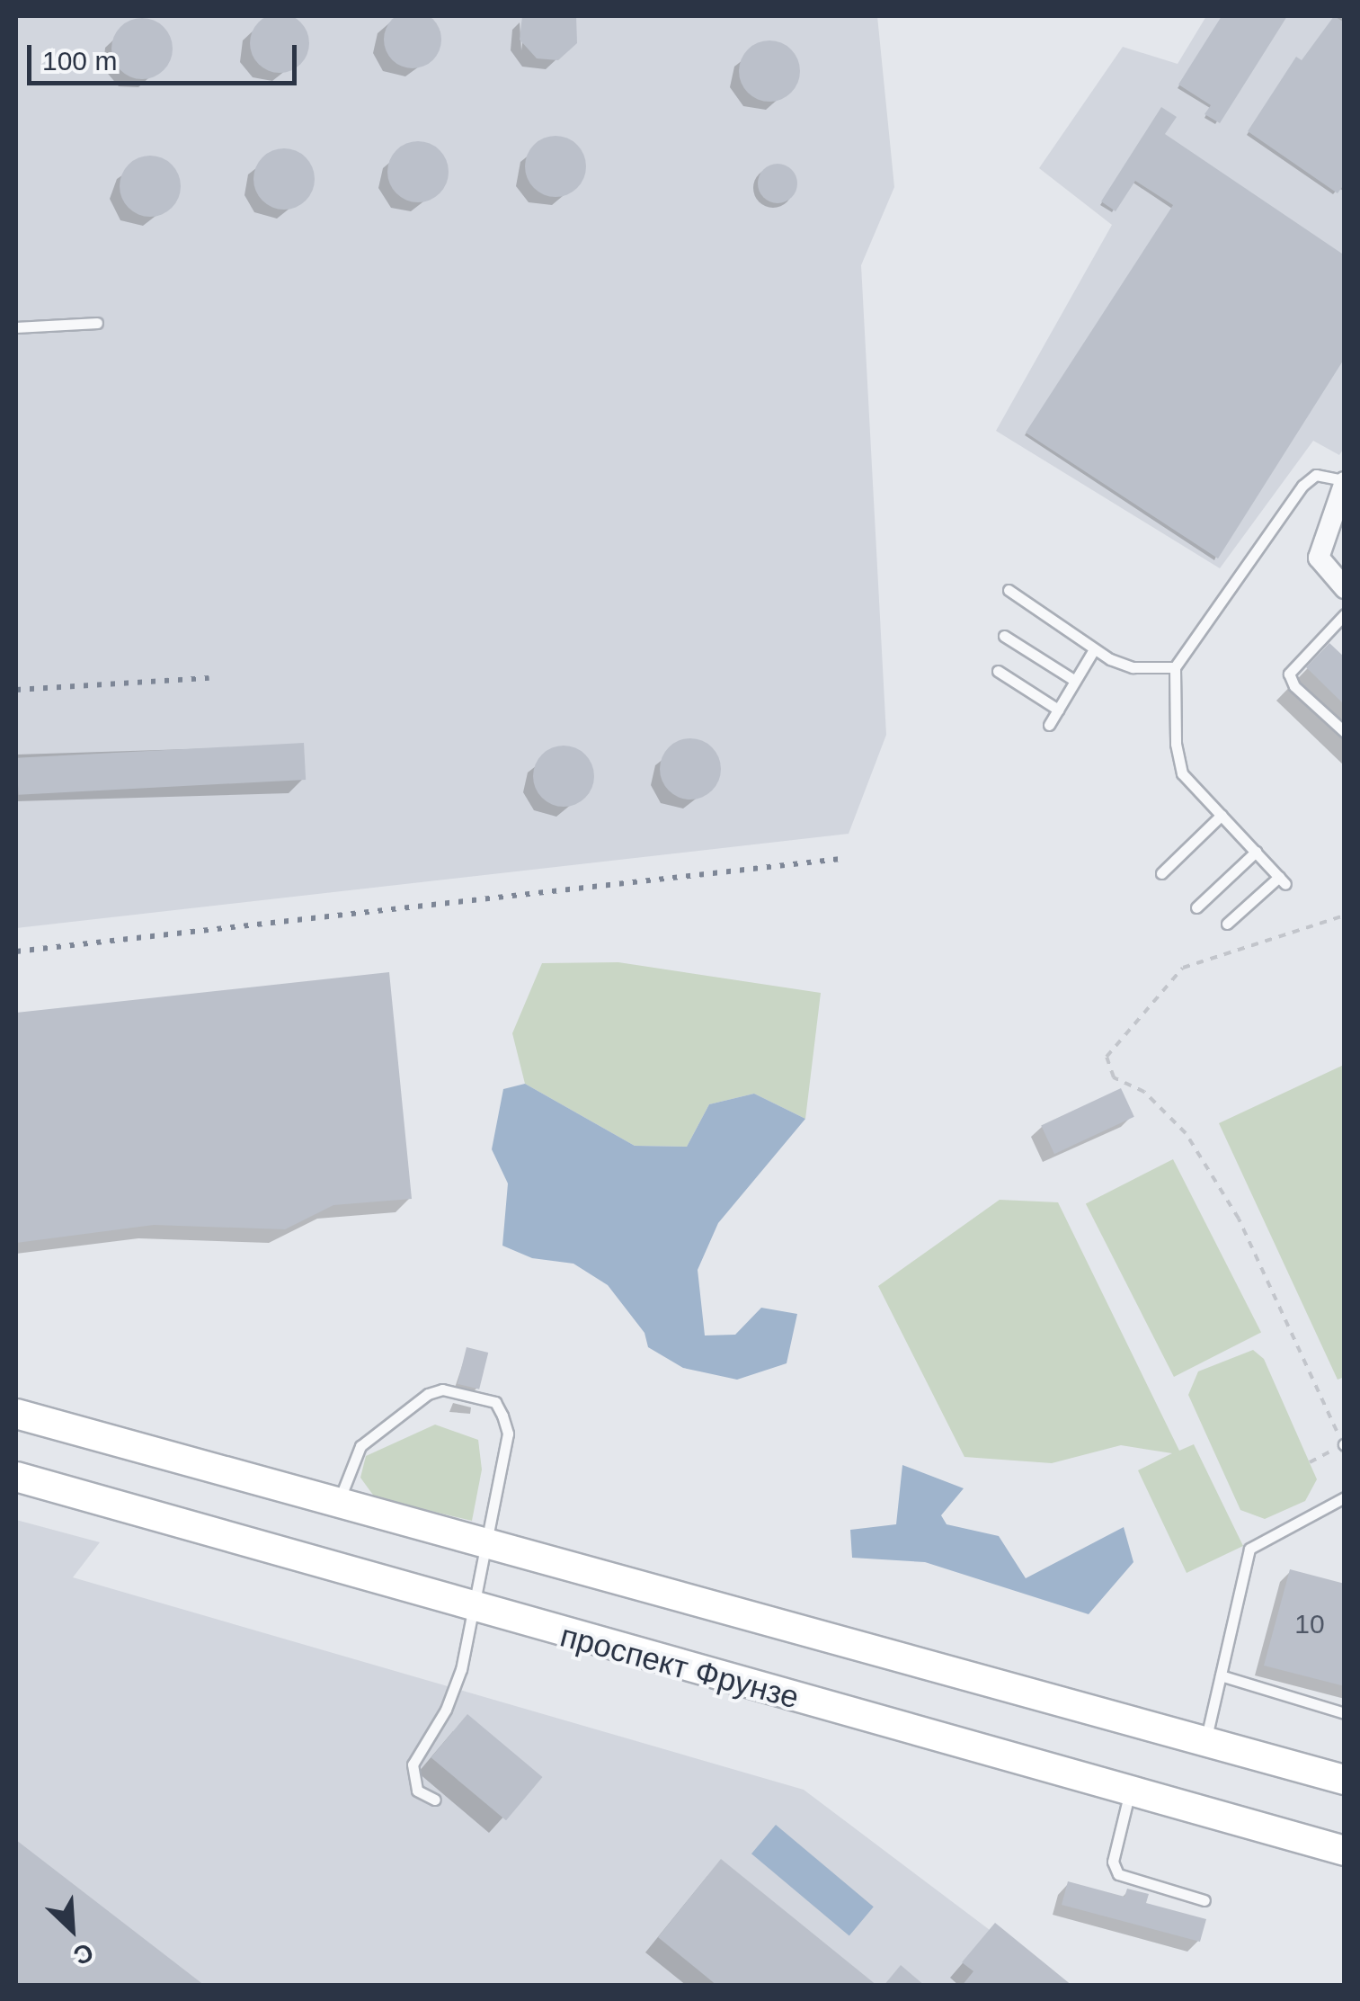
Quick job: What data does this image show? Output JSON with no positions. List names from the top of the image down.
{
  "streets": {
    "main road": ["проспект Фрунзе"]
  },
  "house_numbers": ["10"],
  "scale_bar": "100 m",
  "north": "bottom right"
}
